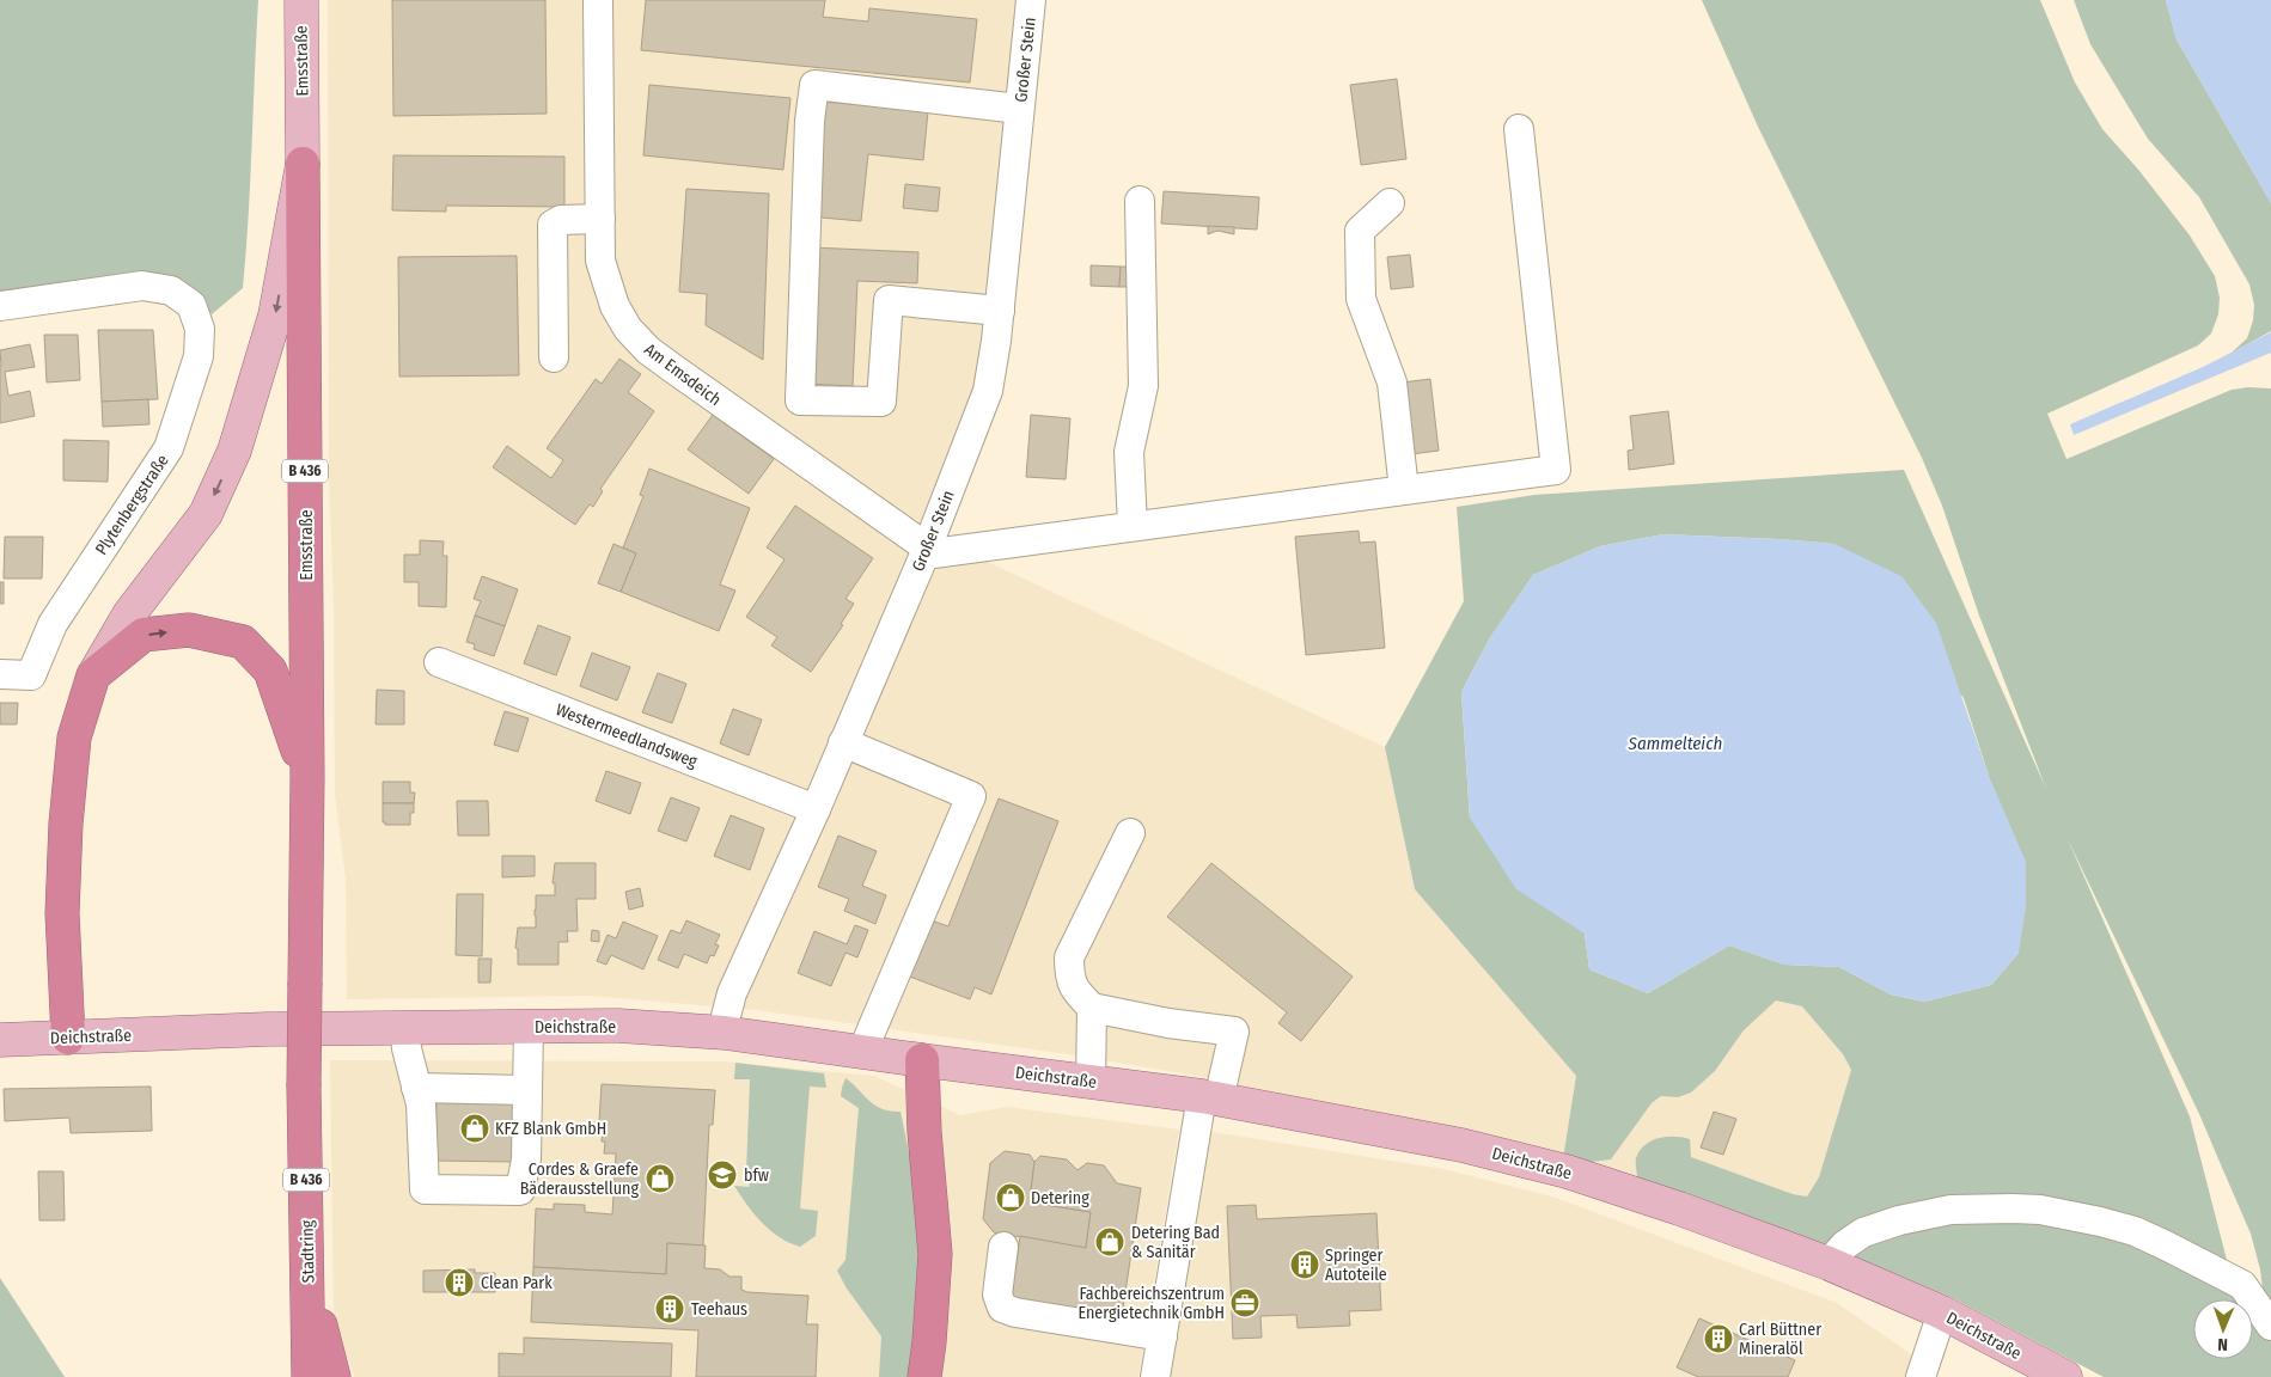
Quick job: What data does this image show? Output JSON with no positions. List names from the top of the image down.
{
  "streets": {
    "highway": ["Emsstraße", "B 436", "Stadtring"],
    "main road": ["Deichstraße"],
    "street": [
      "Großer Stein",
      "Am Emsdeich",
      "Plytenbergstraße",
      "Westermeedlandsweg"
    ]
  },
  "crossings": [
    ["Großer Stein", "Am Emsdeich"],
    ["Großer Stein", "Westermeedlandsweg"],
    ["Großer Stein", "Deichstraße"],
    ["Emsstraße", "Stadtring"]
  ],
  "water": ["Sammelteich"],
  "places": {
    "shop": [
      "KFZ Blank GmbH",
      "Cordes & Graefe Bäderausstellung",
      "Detering",
      "Detering Bad & Sanitär"
    ],
    "school or university": ["bfw"],
    "building": [
      "Springer Autoteile",
      "Clean Park",
      "Teehaus",
      "Carl Büttner Mineralöl"
    ],
    "office": ["Fachbereichszentrum Energietechnik GmbH"]
  },
  "north": "bottom"
}
